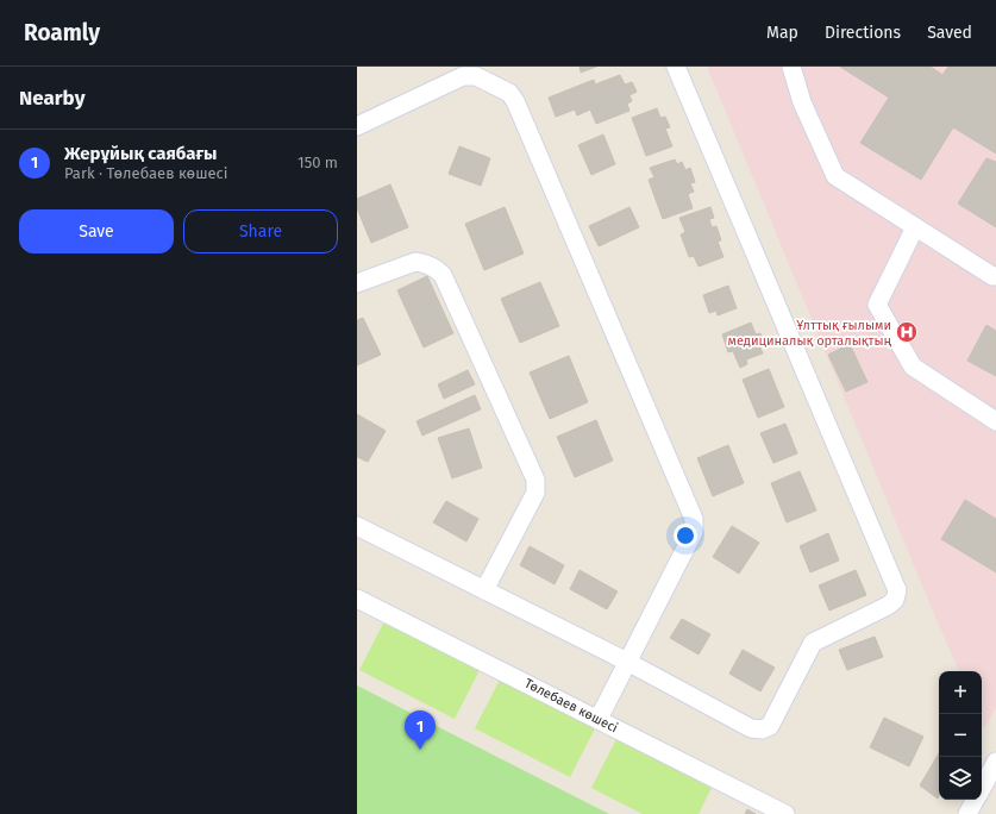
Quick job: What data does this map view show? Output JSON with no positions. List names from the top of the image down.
{
  "streets": {
    "street": ["Төлебаев көшесі"]
  },
  "places": {
    "hospital": ["Ұлттық ғылыми медициналық орталықтың"]
  },
  "page": {
    "header": "Roamly",
    "nav": ["Map", "Directions", "Saved"],
    "heading": "Nearby",
    "list": [
      {
        "mark": "1",
        "name": "Жерұйық саябағы",
        "note": "Park · Төлебаев көшесі",
        "value": "150 m"
      }
    ],
    "buttons": ["Save", "Share"],
    "map_buttons": ["+", "−"],
    "pins": "1"
  }
}
